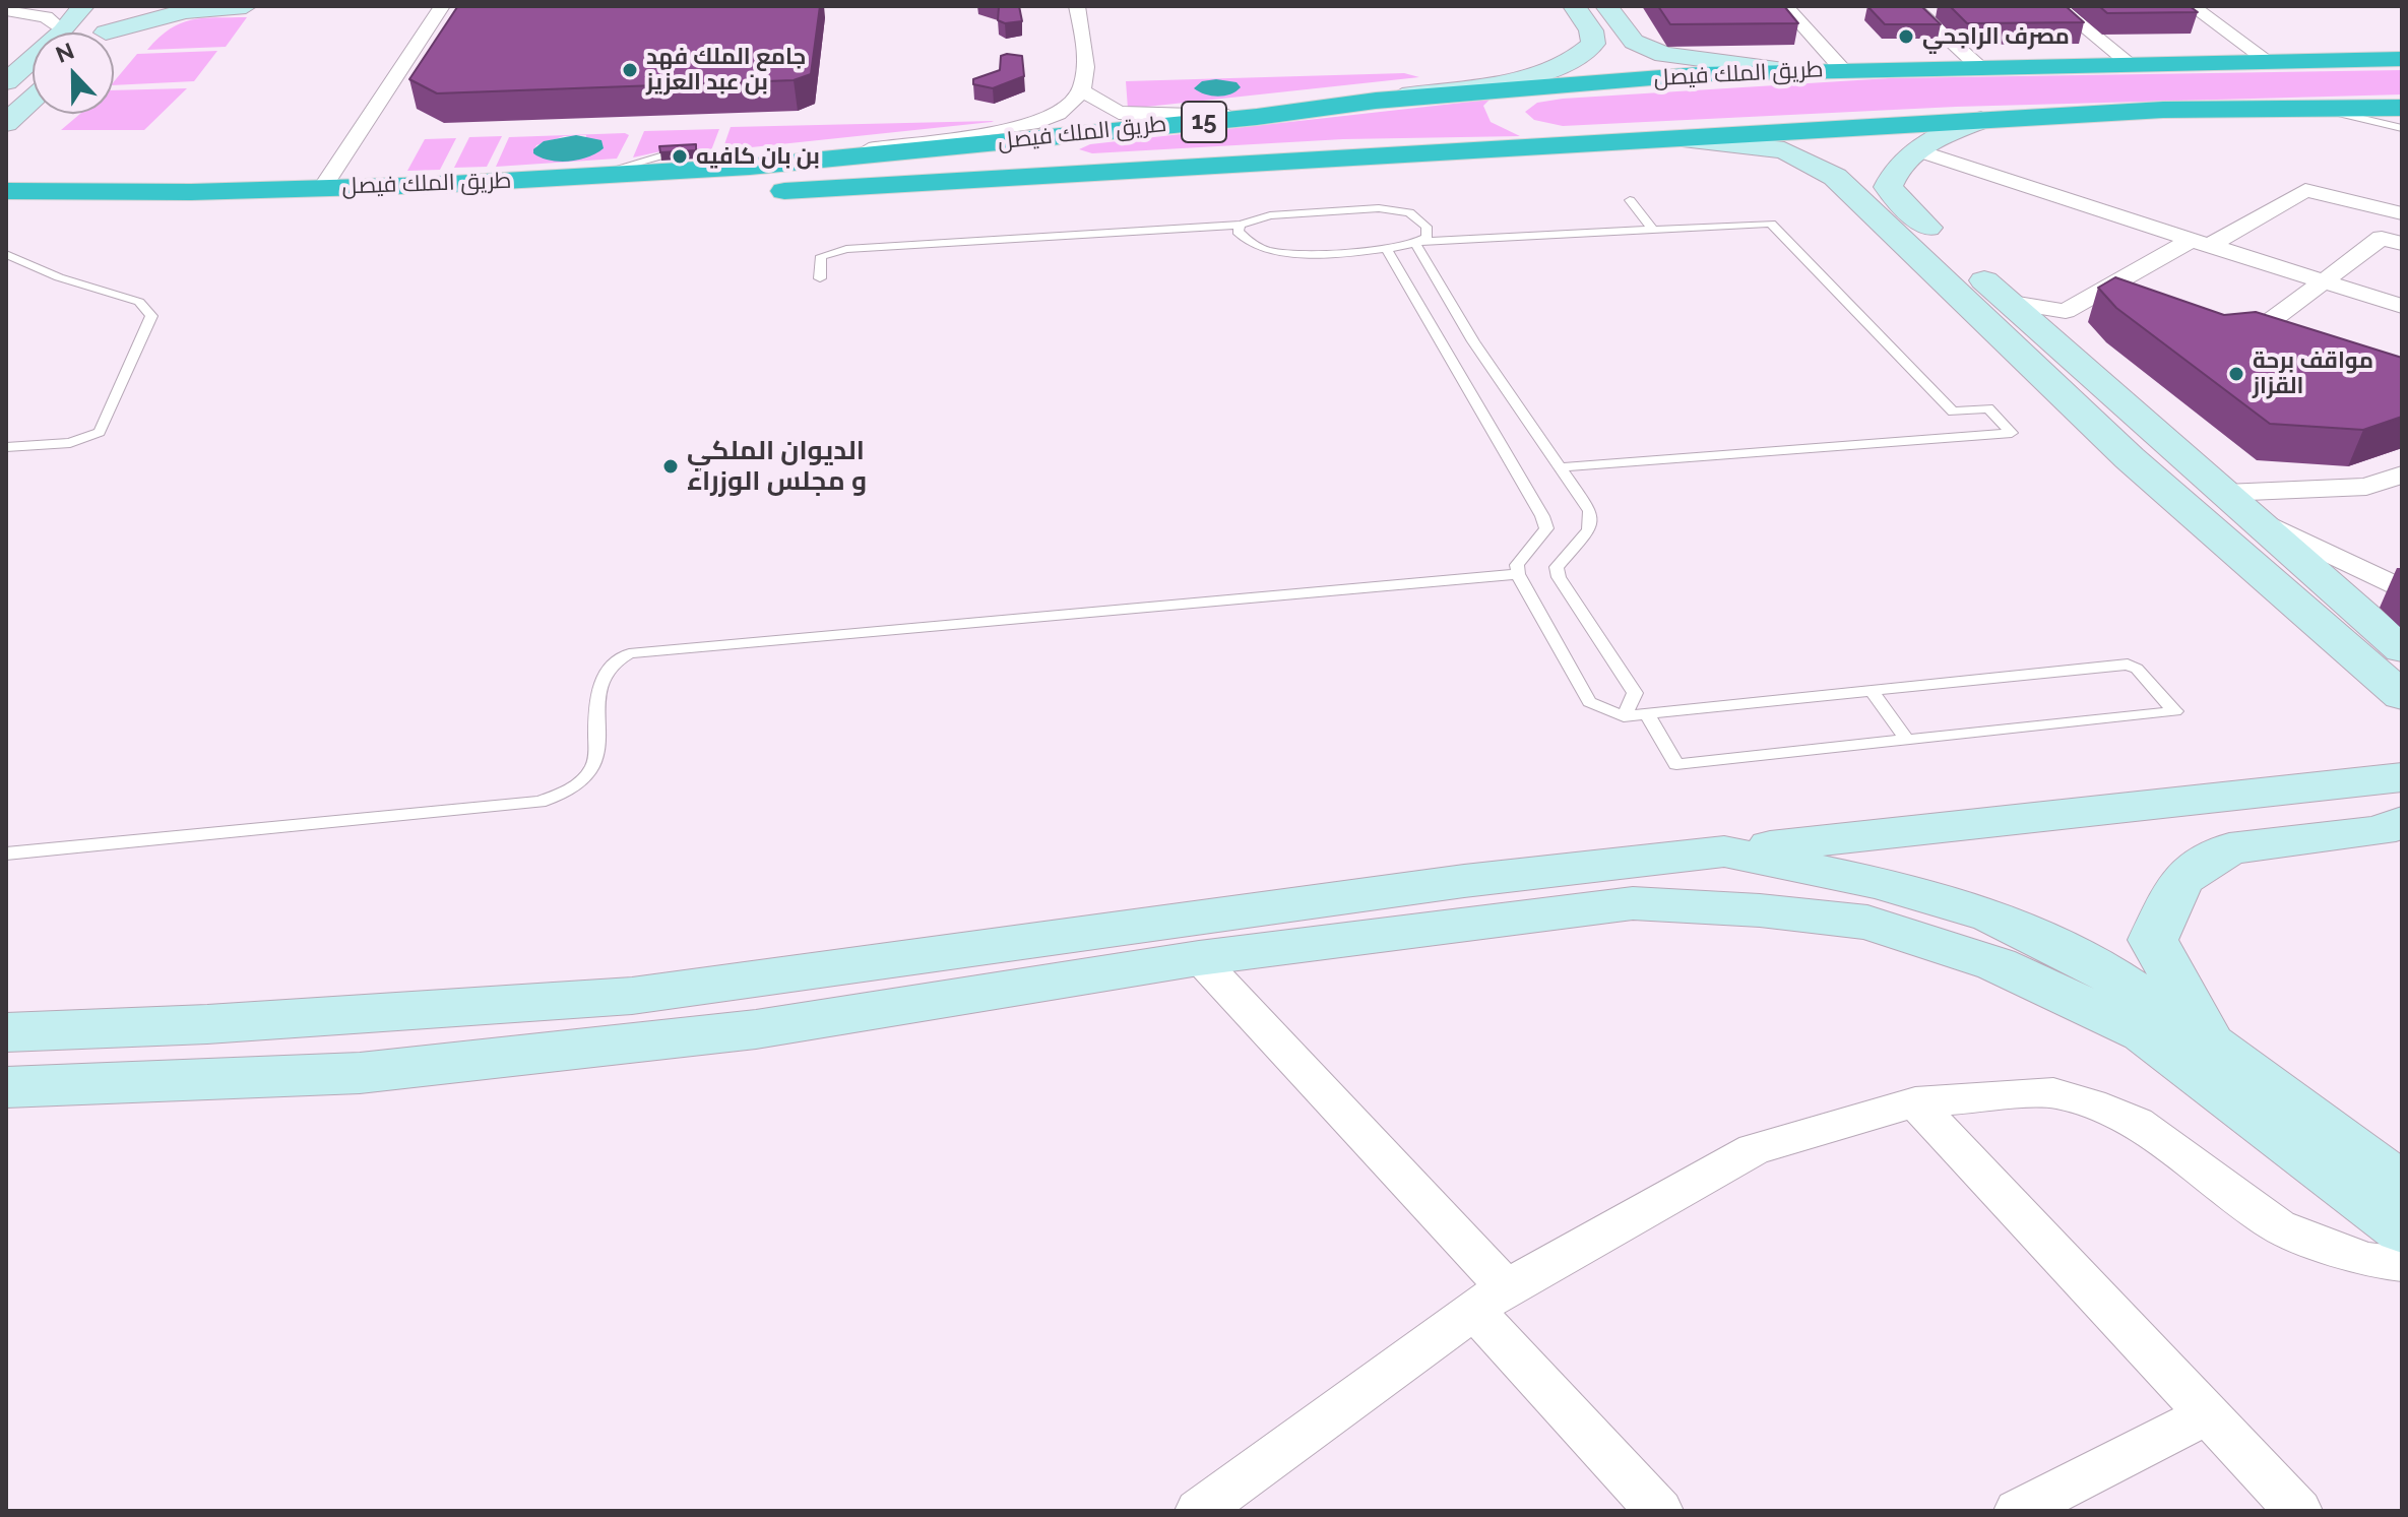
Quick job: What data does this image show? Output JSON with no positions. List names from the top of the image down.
{
  "streets": {
    "highway": ["طريق الملك فيصل", "15"]
  },
  "places": [
    "مصرف الراجحي",
    "جامع الملك فهد بن عبد العزيز",
    "بن بان كافيه",
    "مواقف برحة القزاز",
    "الديوان الملكي و مجلس الوزراء"
  ],
  "north": "top"
}
